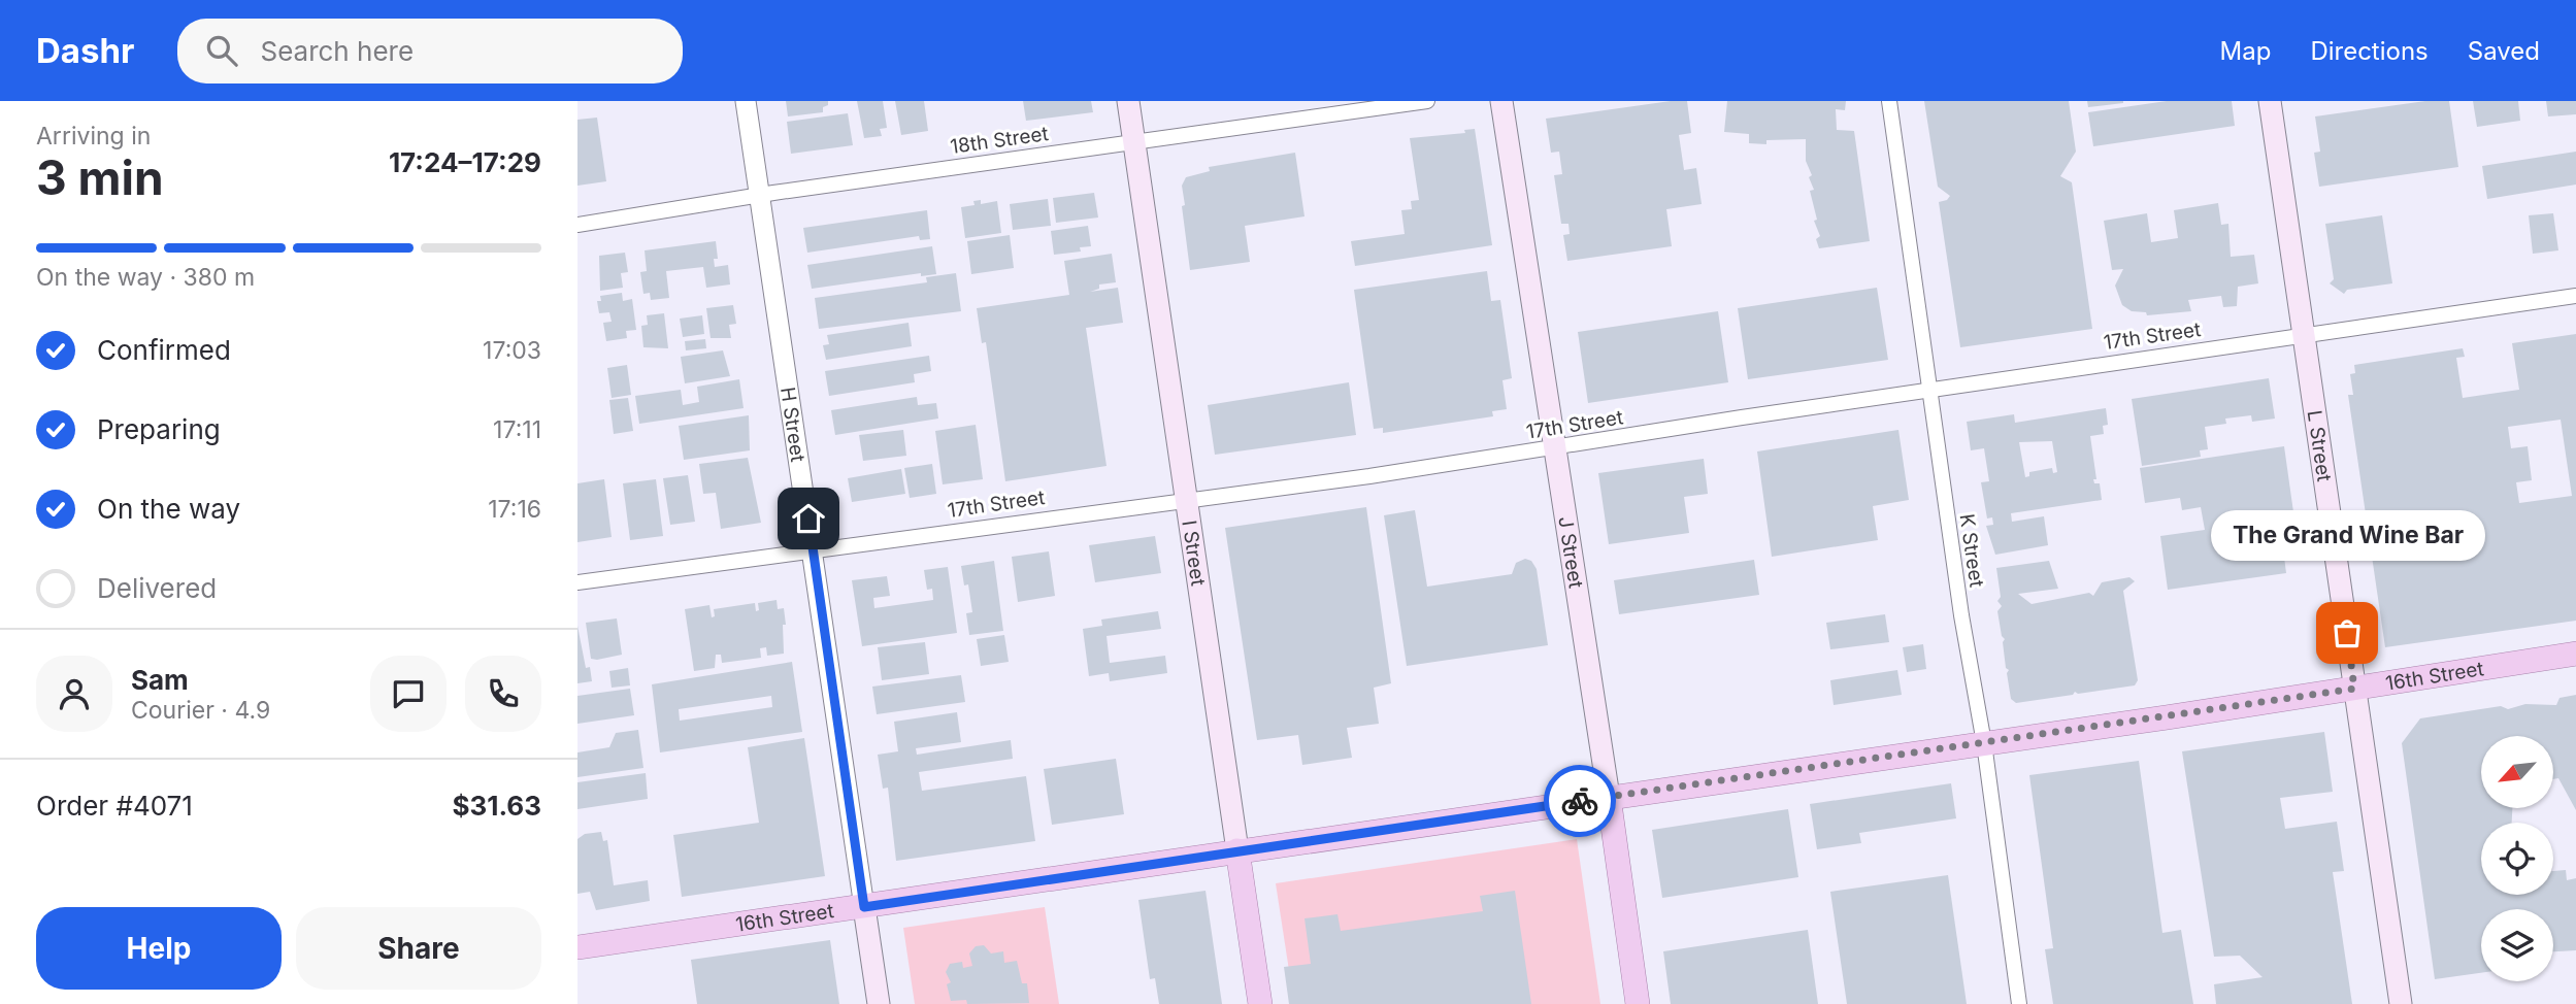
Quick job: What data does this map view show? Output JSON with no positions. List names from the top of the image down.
{
  "streets": {
    "main road": [
      "H Street",
      "L Street",
      "I Street",
      "J Street",
      "16th Street"
    ],
    "street": ["18th Street", "17th Street", "K Street"]
  },
  "crossings": [
    ["18th Street", "H Street"],
    ["18th Street", "I Street"],
    ["17th Street", "H Street"],
    ["17th Street", "L Street"],
    ["17th Street", "K Street"],
    ["17th Street", "I Street"],
    ["17th Street", "J Street"],
    ["H Street", "16th Street"],
    ["L Street", "16th Street"],
    ["K Street", "16th Street"],
    ["I Street", "16th Street"],
    ["J Street", "16th Street"]
  ],
  "places": ["The Grand Wine Bar"],
  "north": "bottom left",
  "page": {
    "header": "Dashr",
    "search": "Search here",
    "nav": ["Map", "Directions", "Saved"],
    "heading": ["3 min", "Arriving in", "17:24–17:29"],
    "panel": [
      "Sam",
      "Courier · 4.9",
      "Order #4071",
      "$31.63"
    ],
    "bar": "On the way · 380 m",
    "list": [
      ["Confirmed", "17:03"],
      ["Preparing", "17:11"],
      ["On the way", "17:16"],
      "Delivered"
    ],
    "bubble": "The Grand Wine Bar",
    "buttons": ["Help", "Share"]
  }
}
